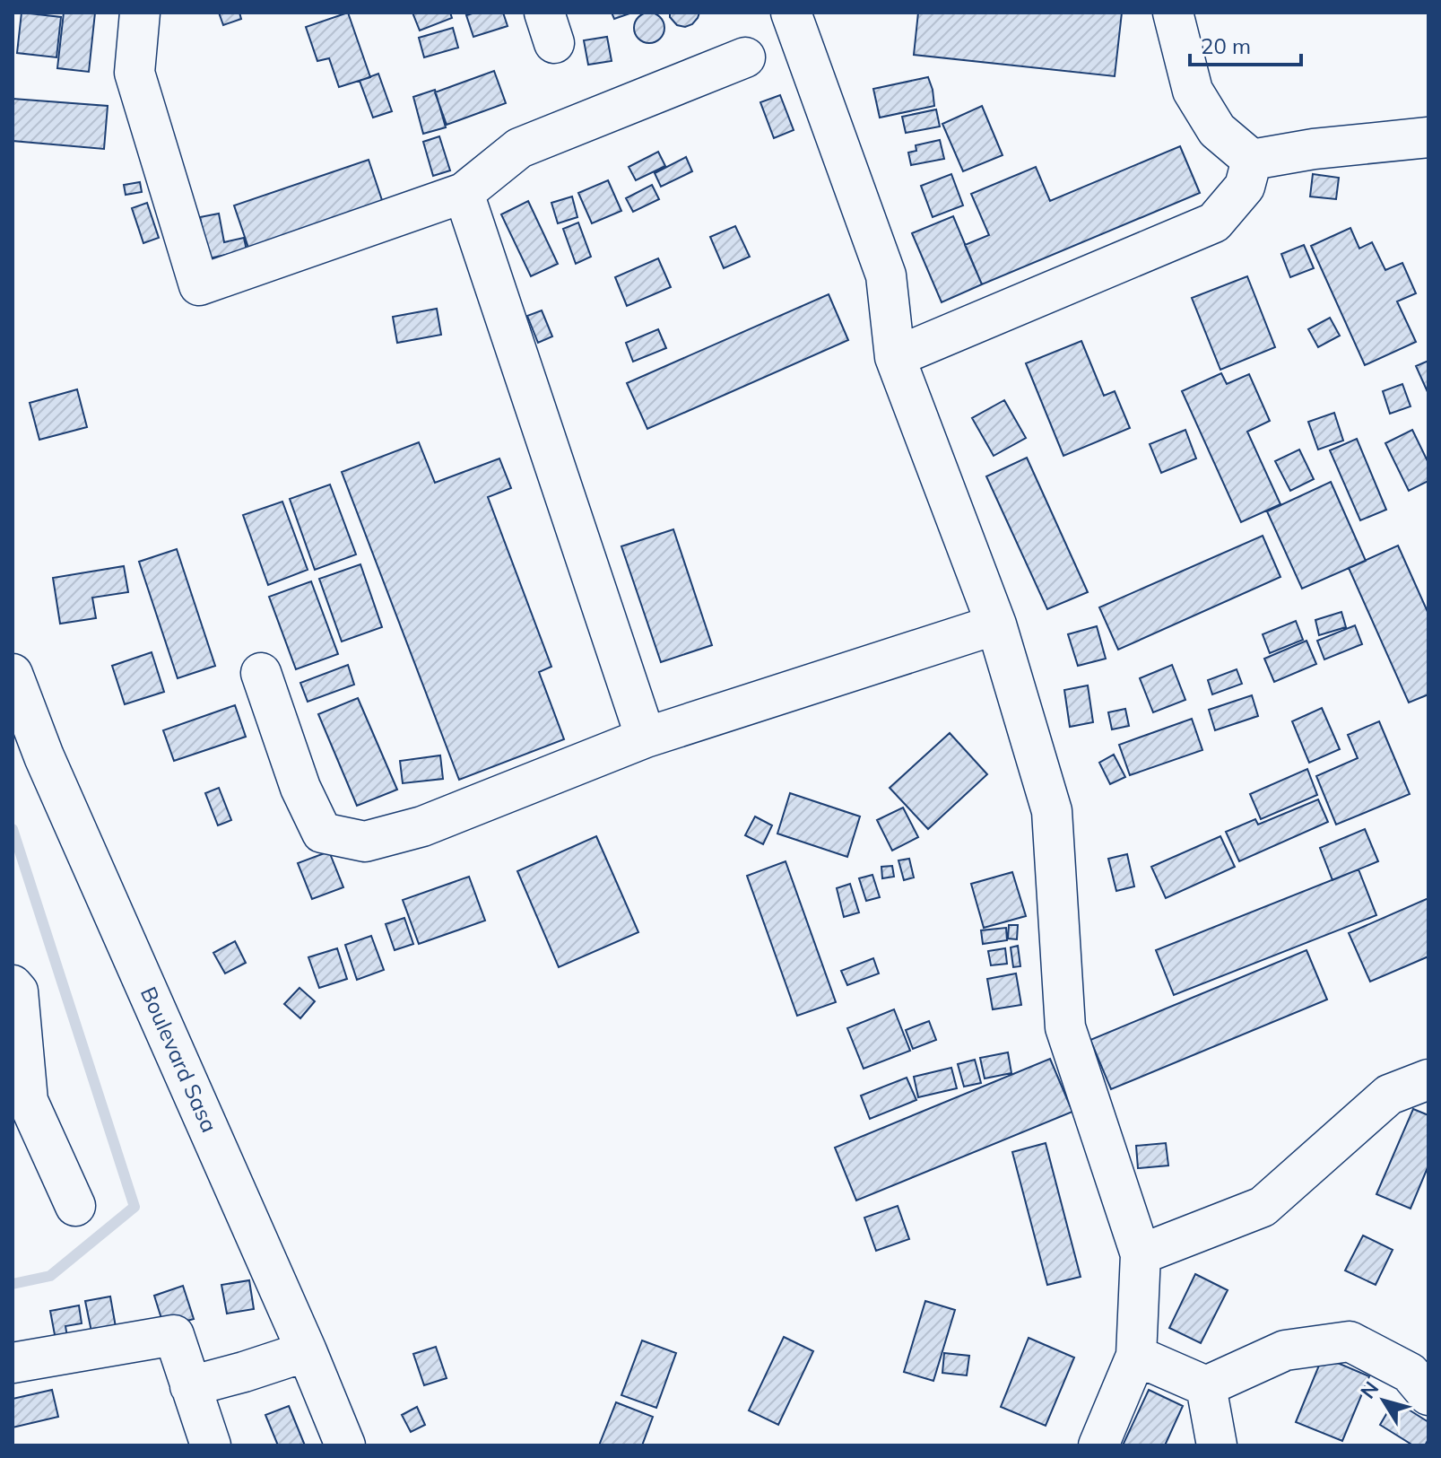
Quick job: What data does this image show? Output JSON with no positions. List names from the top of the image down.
{
  "streets": {
    "street": ["Boulevard Sasa"]
  },
  "scale_bar": "20 m",
  "north": "top left"
}
